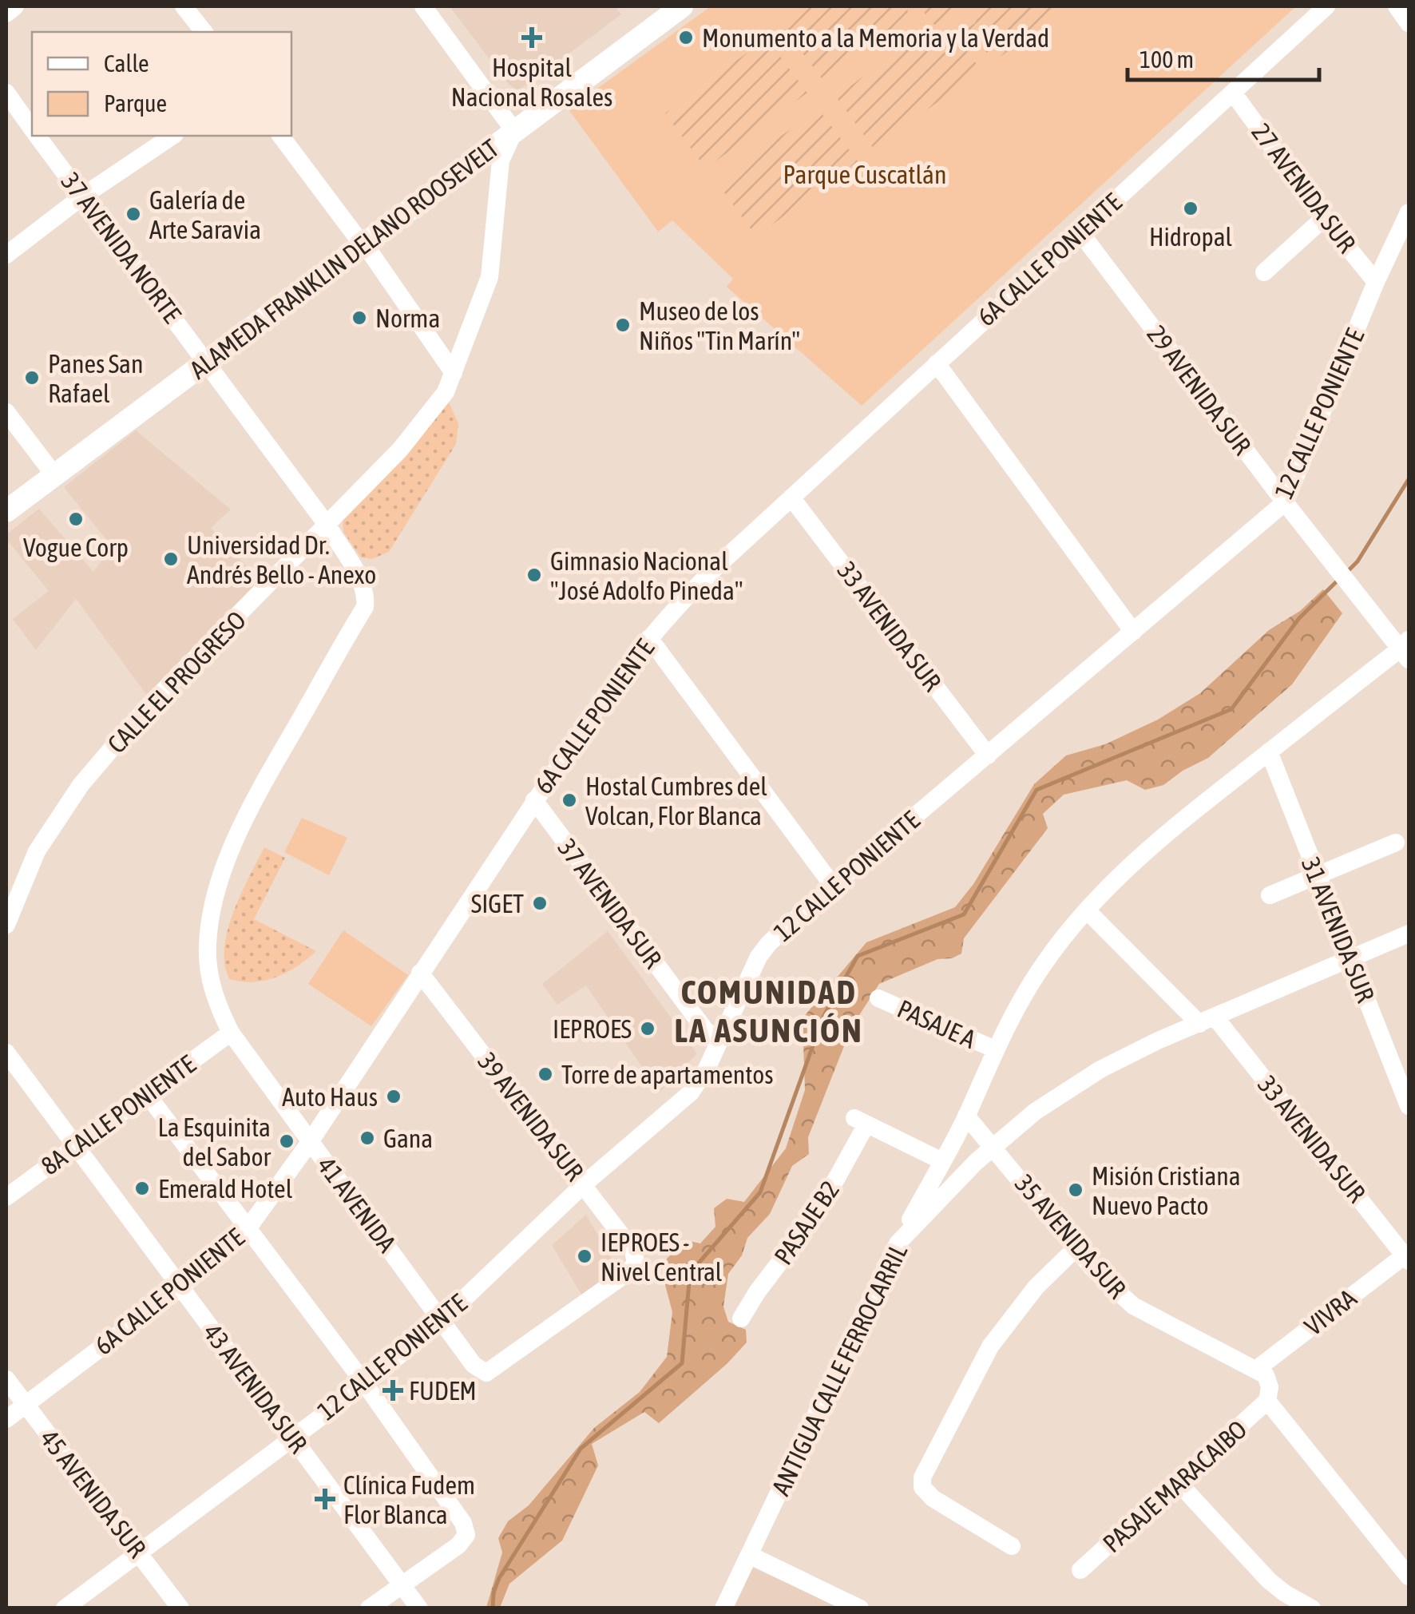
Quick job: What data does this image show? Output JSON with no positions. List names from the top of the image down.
{
  "streets": {
    "main road": ["ALAMEDA FRANKLIN DELANO ROOSEVELT"],
    "street": [
      "27 AVENIDA SUR",
      "37 AVENIDA NORTE",
      "6A CALLE PONIENTE",
      "29 AVENIDA SUR",
      "12 CALLE PONIENTE",
      "33 AVENIDA SUR",
      "CALLE EL PROGRESO",
      "37 AVENIDA SUR",
      "31 AVENIDA SUR",
      "PASAJE A",
      "8A CALLE PONIENTE",
      "39 AVENIDA SUR",
      "41 AVENIDA",
      "PASAJE B2",
      "35 AVENIDA SUR",
      "VIVRA",
      "ANTIGUA CALLE FERROCARRIL",
      "43 AVENIDA SUR",
      "PASAJE MARACAIBO",
      "45 AVENIDA SUR"
    ]
  },
  "crossings": [
    ["27 AVENIDA SUR", "6A CALLE PONIENTE"],
    ["27 AVENIDA SUR", "12 CALLE PONIENTE"],
    ["37 AVENIDA NORTE", "ALAMEDA FRANKLIN DELANO ROOSEVELT"],
    ["ALAMEDA FRANKLIN DELANO ROOSEVELT", "CALLE EL PROGRESO"],
    ["6A CALLE PONIENTE", "29 AVENIDA SUR"],
    ["6A CALLE PONIENTE", "33 AVENIDA SUR"],
    ["6A CALLE PONIENTE", "37 AVENIDA SUR"],
    ["6A CALLE PONIENTE", "39 AVENIDA SUR"],
    ["6A CALLE PONIENTE", "41 AVENIDA"],
    ["6A CALLE PONIENTE", "43 AVENIDA SUR"],
    ["6A CALLE PONIENTE", "45 AVENIDA SUR"],
    ["29 AVENIDA SUR", "12 CALLE PONIENTE"],
    ["12 CALLE PONIENTE", "33 AVENIDA SUR"],
    ["12 CALLE PONIENTE", "37 AVENIDA SUR"],
    ["12 CALLE PONIENTE", "39 AVENIDA SUR"],
    ["12 CALLE PONIENTE", "41 AVENIDA"],
    ["12 CALLE PONIENTE", "43 AVENIDA SUR"],
    ["12 CALLE PONIENTE", "45 AVENIDA SUR"],
    ["33 AVENIDA SUR", "VIVRA"],
    ["33 AVENIDA SUR", "ANTIGUA CALLE FERROCARRIL"],
    ["CALLE EL PROGRESO", "41 AVENIDA"],
    ["31 AVENIDA SUR", "ANTIGUA CALLE FERROCARRIL"],
    ["8A CALLE PONIENTE", "41 AVENIDA"],
    ["8A CALLE PONIENTE", "43 AVENIDA SUR"],
    ["39 AVENIDA SUR", "41 AVENIDA"],
    ["35 AVENIDA SUR", "VIVRA"],
    ["35 AVENIDA SUR", "ANTIGUA CALLE FERROCARRIL"]
  ],
  "districts": ["COMUNIDAD LA ASUNCIÓN"],
  "parks": ["Parque Cuscatlán"],
  "places": {
    "health": ["Hospital Nacional Rosales", "FUDEM", "Clínica Fudem Flor Blanca"],
    "other": [
      "Monumento a la Memoria y la Verdad",
      "Hidropal",
      "Galería de Arte Saravia",
      "Norma",
      "Museo de los Niños \"Tin Marín\"",
      "Panes San Rafael",
      "Vogue Corp",
      "Universidad Dr. Andrés Bello - Anexo",
      "Gimnasio Nacional \"José Adolfo Pineda\"",
      "Hostal Cumbres del Volcan, Flor Blanca",
      "SIGET",
      "IEPROES",
      "Torre de apartamentos",
      "Auto Haus",
      "Gana",
      "La Esquinita del Sabor",
      "Emerald Hotel",
      "Misión Cristiana Nuevo Pacto",
      "IEPROES - Nivel Central"
    ]
  },
  "legend": ["Calle", "Parque"],
  "scale_bar": "100 m"
}
